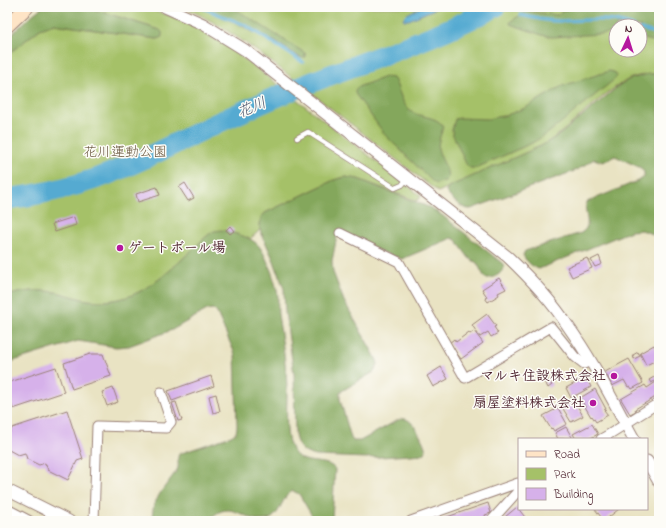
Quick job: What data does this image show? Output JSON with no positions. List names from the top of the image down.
{
  "water": ["花川"],
  "parks": ["花川運動公園"],
  "places": ["ゲートボール場", "マルキ住設株式会社", "扇屋塗料株式会社"],
  "legend": ["Road", "Park", "Building"],
  "north": "top"
}
